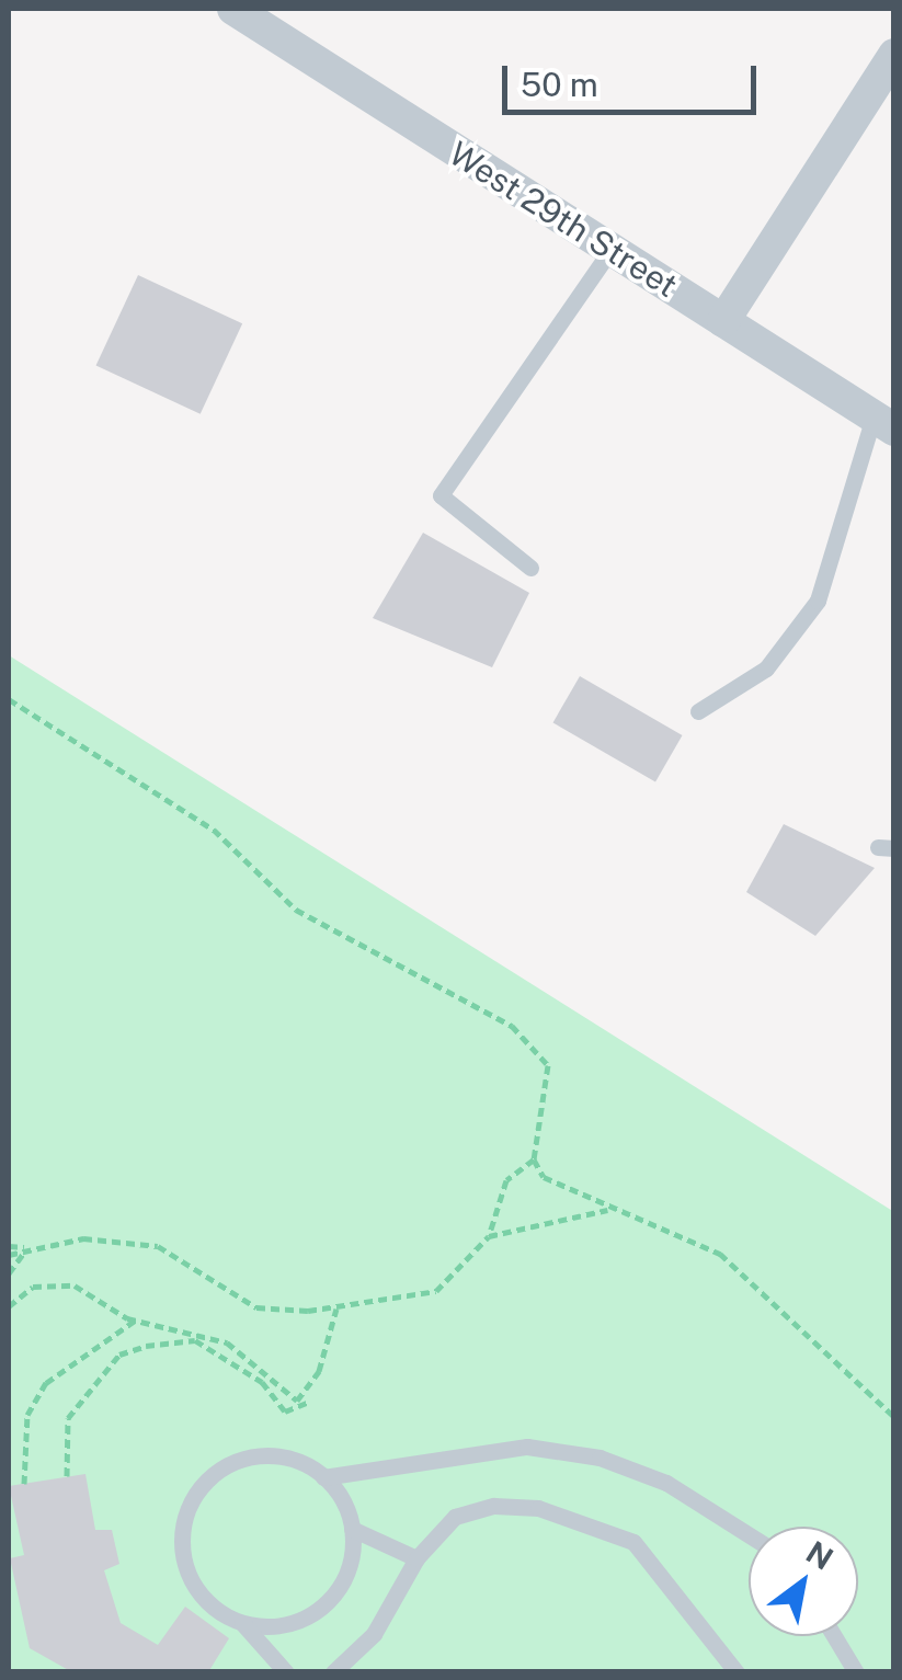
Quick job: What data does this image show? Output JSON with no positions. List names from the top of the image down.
{
  "streets": {
    "street": ["West 29th Street"]
  },
  "scale_bar": "50 m",
  "north": "top right"
}
